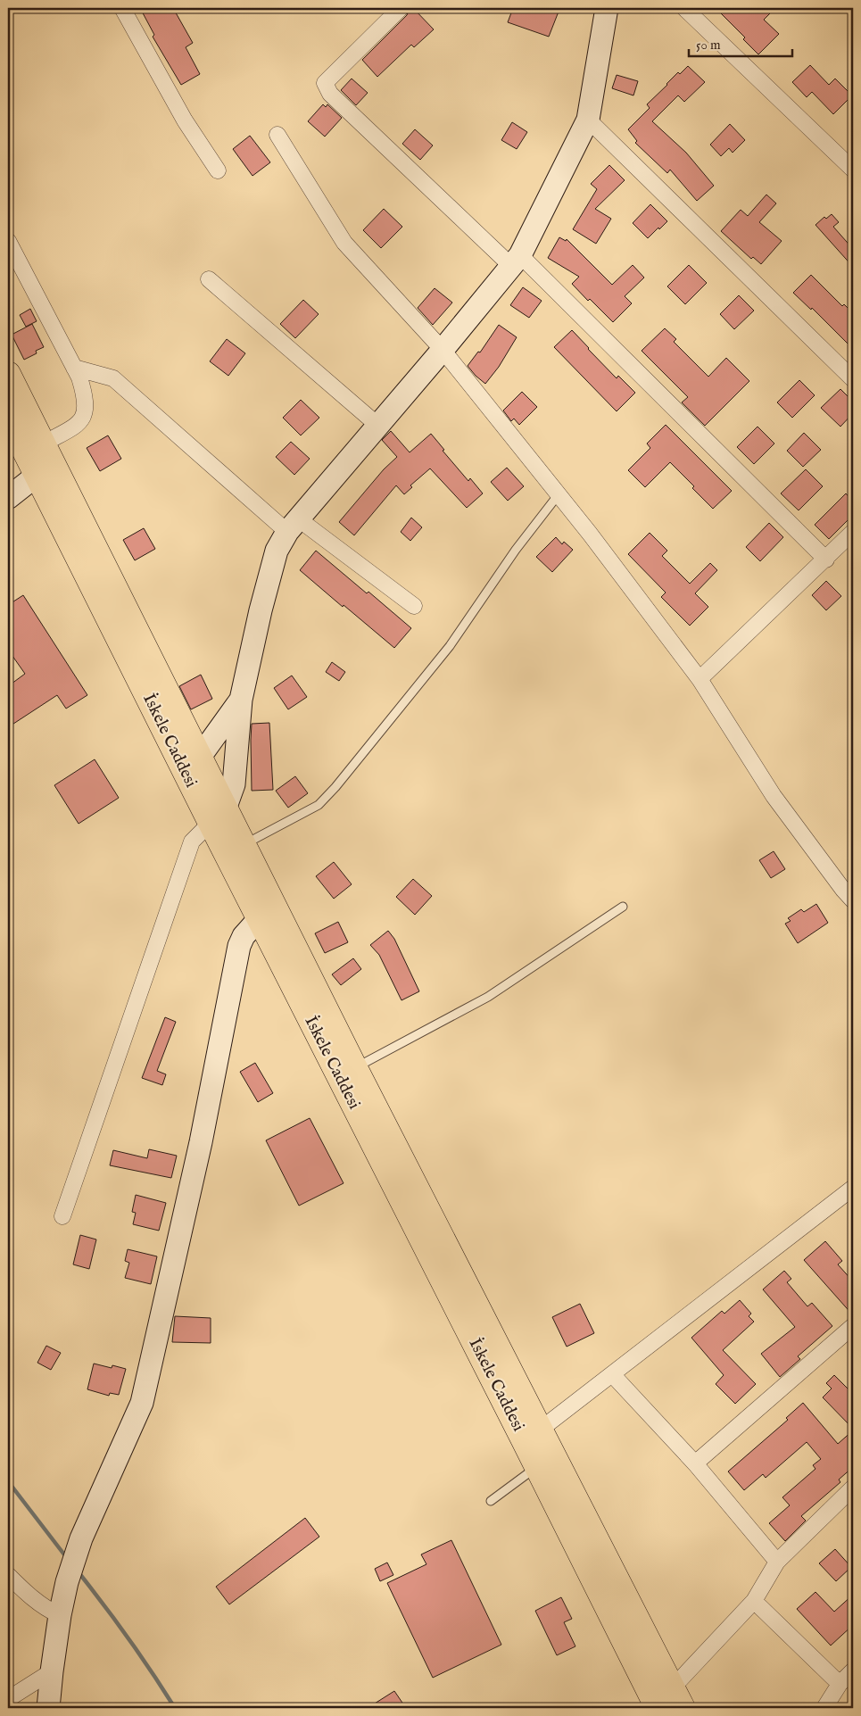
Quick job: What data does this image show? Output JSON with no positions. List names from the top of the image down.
{
  "streets": {
    "main road": ["İskele Caddesi"]
  },
  "scale_bar": "50 m"
}
